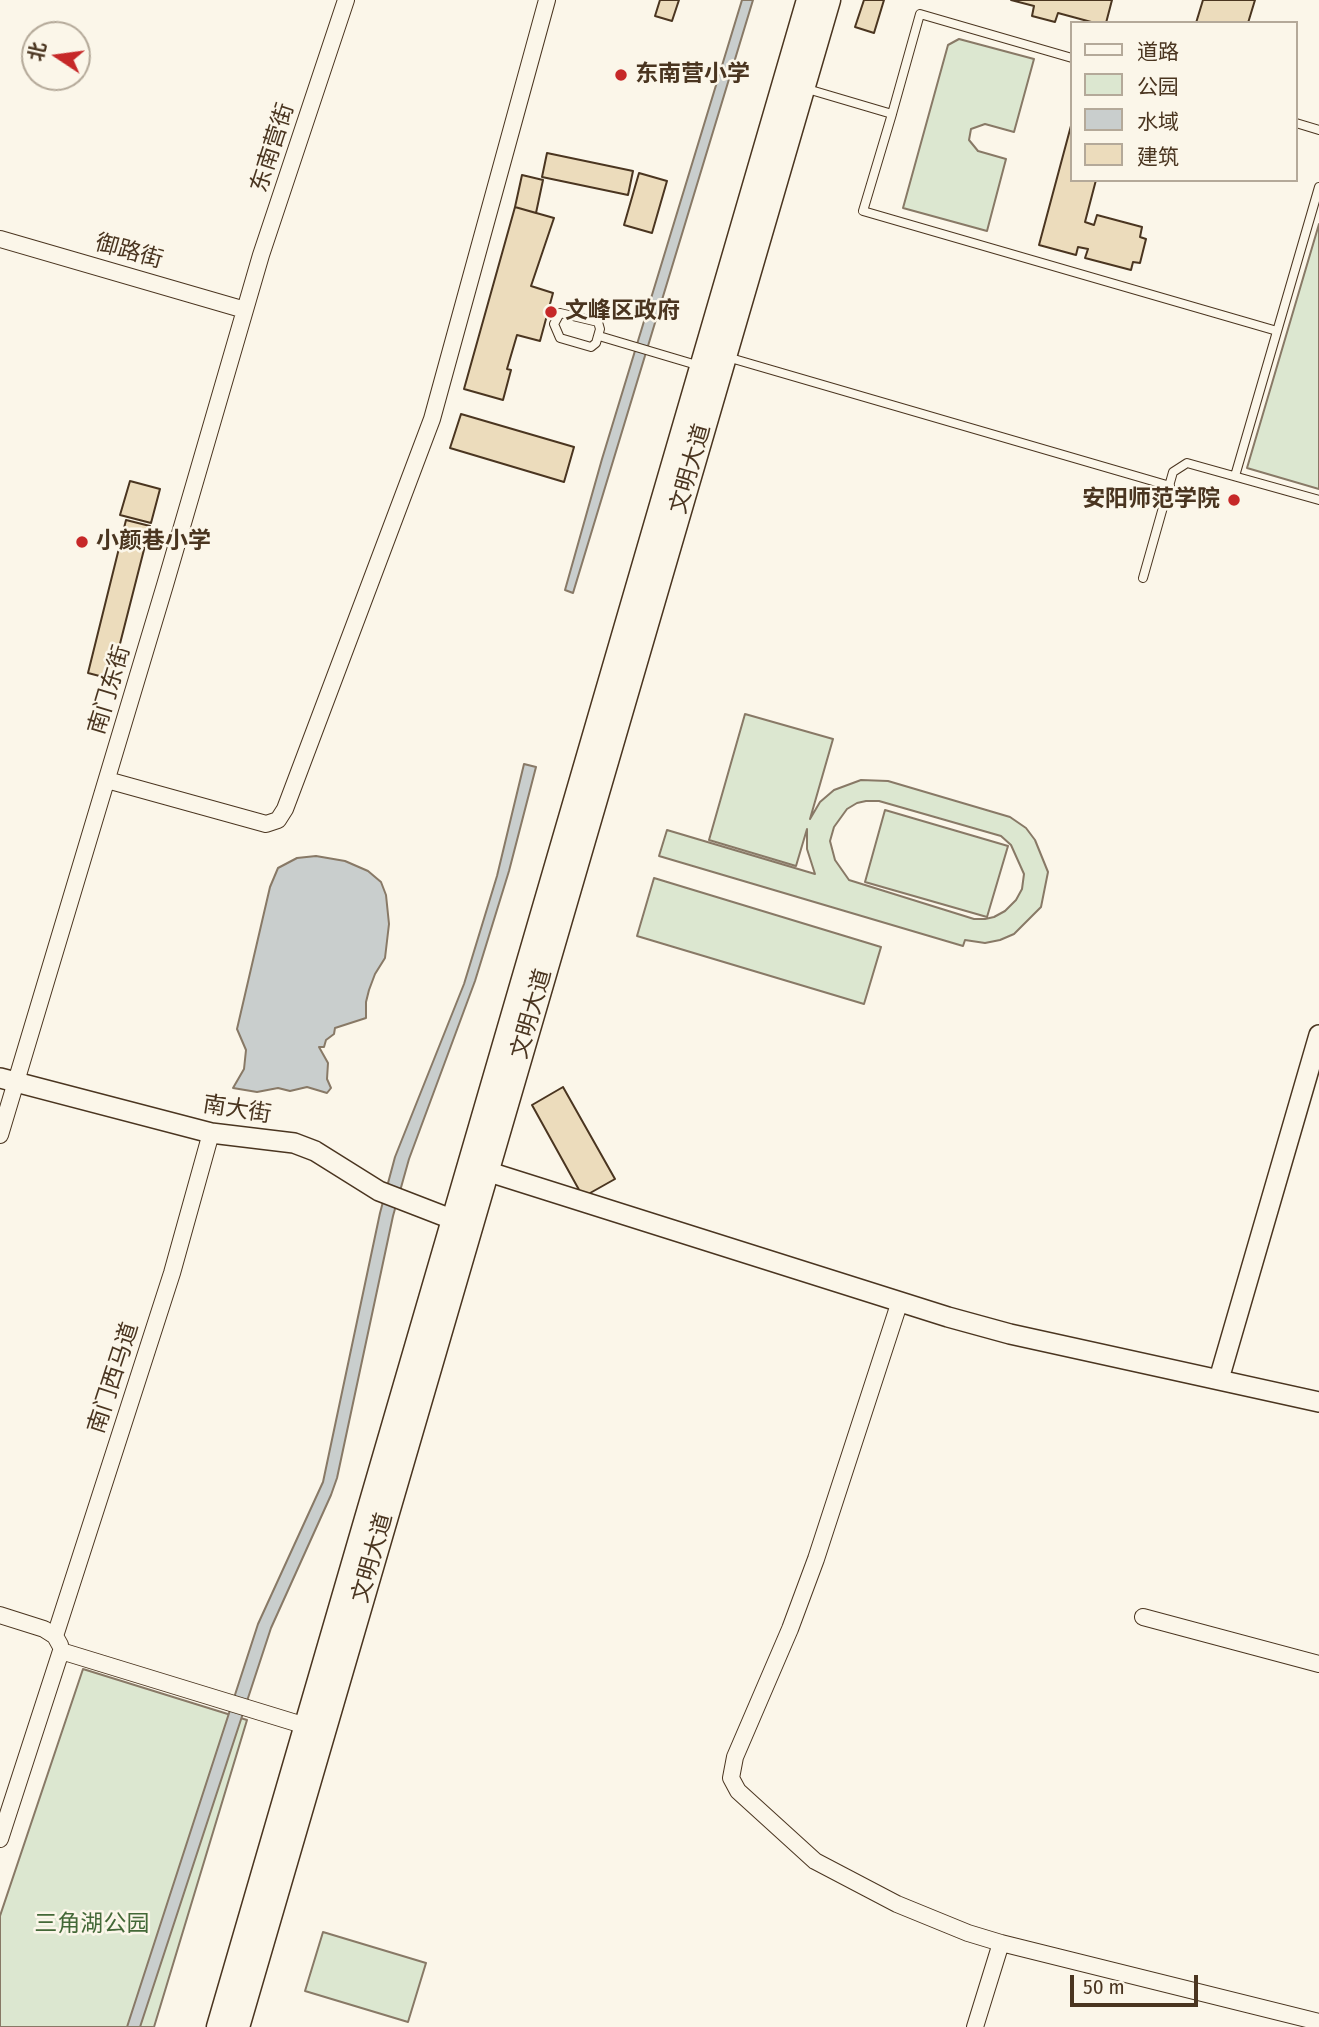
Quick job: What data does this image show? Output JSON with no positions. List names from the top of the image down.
{
  "streets": {
    "main road": ["文明大道"],
    "street": [
      "东南营街",
      "御路街",
      "南门东街",
      "南大街",
      "南门西马道"
    ]
  },
  "crossings": [
    ["东南营街", "御路街"],
    ["东南营街", "南门东街"],
    ["御路街", "南门东街"],
    ["文明大道", "南大街"],
    ["南门东街", "南大街"],
    ["南大街", "南门西马道"]
  ],
  "parks": ["三角湖公园"],
  "places": [
    "东南营小学",
    "文峰区政府",
    "安阳师范学院",
    "小颜巷小学"
  ],
  "legend": [
    "道路",
    "公园",
    "水域",
    "建筑"
  ],
  "scale_bar": "50 m",
  "north": "left"
}
